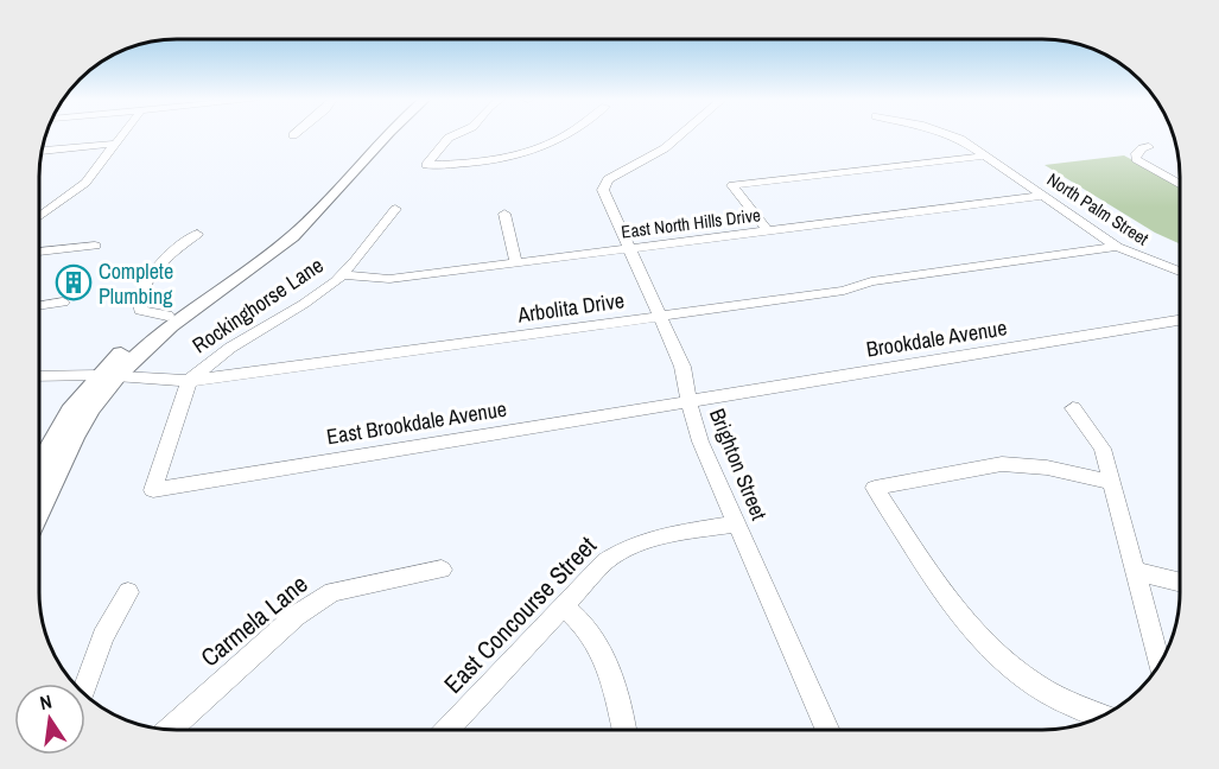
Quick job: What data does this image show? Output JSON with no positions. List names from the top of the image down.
{
  "streets": {
    "street": [
      "North Palm Street",
      "East North Hills Drive",
      "Rockinghorse Lane",
      "Arbolita Drive",
      "Brookdale Avenue",
      "East Brookdale Avenue",
      "Brighton Street",
      "East Concourse Street",
      "Carmela Lane"
    ]
  },
  "crossings": [
    ["North Palm Street", "East North Hills Drive"],
    ["North Palm Street", "Arbolita Drive"],
    ["East North Hills Drive", "Rockinghorse Lane"],
    ["East North Hills Drive", "Brighton Street"],
    ["Rockinghorse Lane", "Arbolita Drive"],
    ["Rockinghorse Lane", "East Brookdale Avenue"],
    ["Arbolita Drive", "Brighton Street"],
    ["Brookdale Avenue", "East Brookdale Avenue"],
    ["Brookdale Avenue", "Brighton Street"],
    ["East Brookdale Avenue", "Brighton Street"],
    ["Brighton Street", "East Concourse Street"]
  ],
  "places": {
    "building": ["Complete Plumbing"]
  },
  "north": "top"
}
